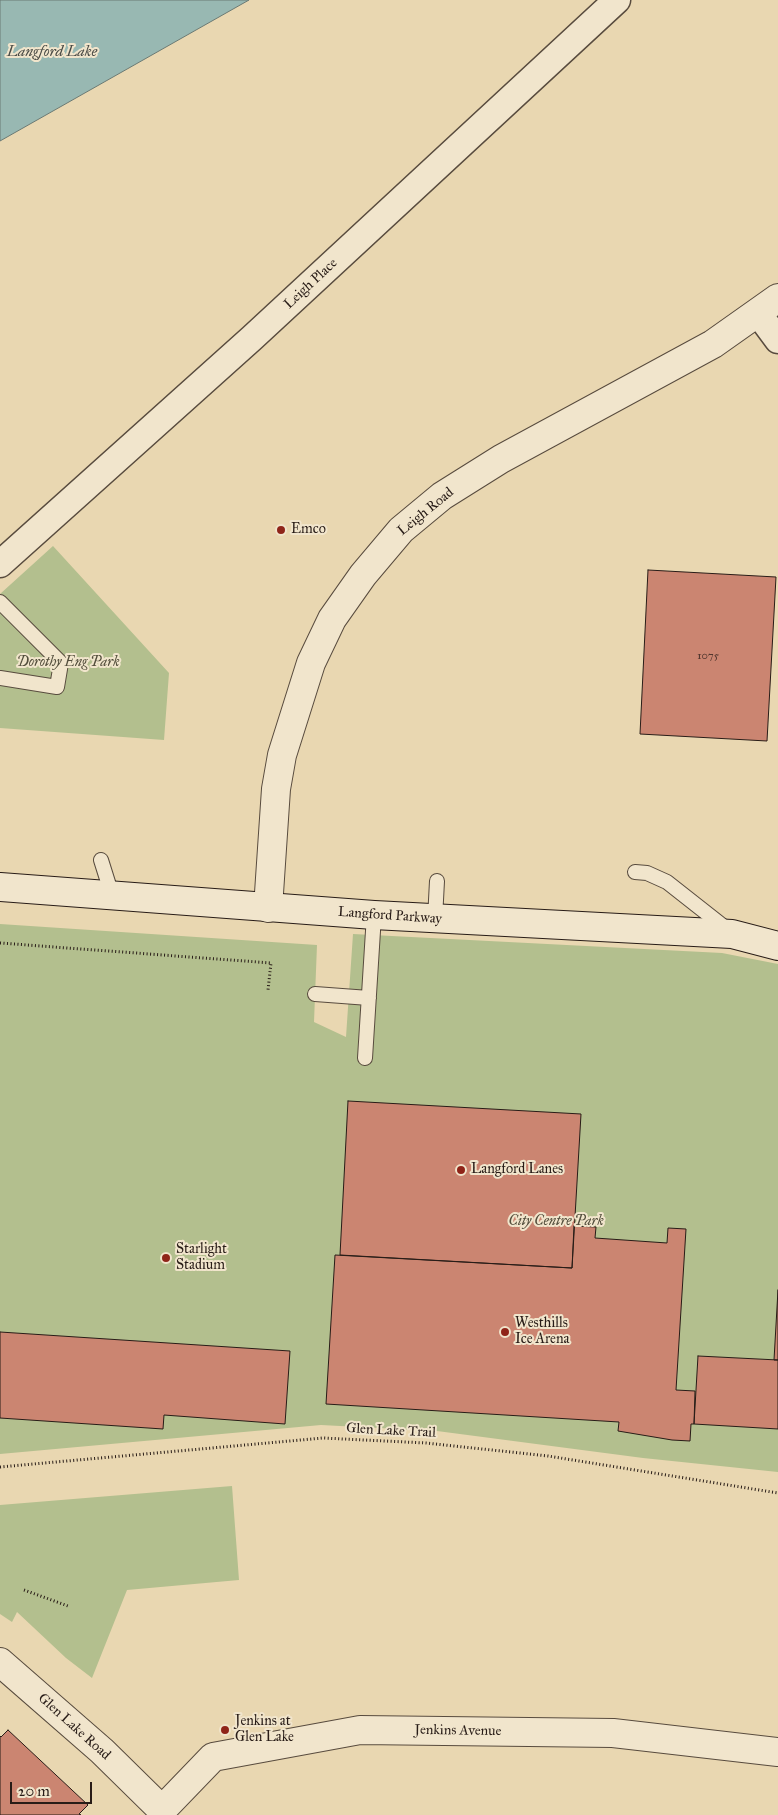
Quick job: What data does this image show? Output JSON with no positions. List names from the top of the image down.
{
  "streets": {
    "street": [
      "Leigh Place",
      "Leigh Road",
      "Langford Parkway",
      "Glen Lake Road",
      "Jenkins Avenue"
    ],
    "path": ["Glen Lake Trail"]
  },
  "crossings": [
    ["Leigh Road", "Langford Parkway"],
    ["Glen Lake Road", "Jenkins Avenue"]
  ],
  "water": ["Langford Lake"],
  "parks": ["Dorothy Eng Park", "City Centre Park"],
  "places": [
    "Emco",
    "Langford Lanes",
    "Starlight Stadium",
    "Westhills Ice Arena",
    "Jenkins at Glen Lake"
  ],
  "house_numbers": ["1075"],
  "scale_bar": "20 m"
}
